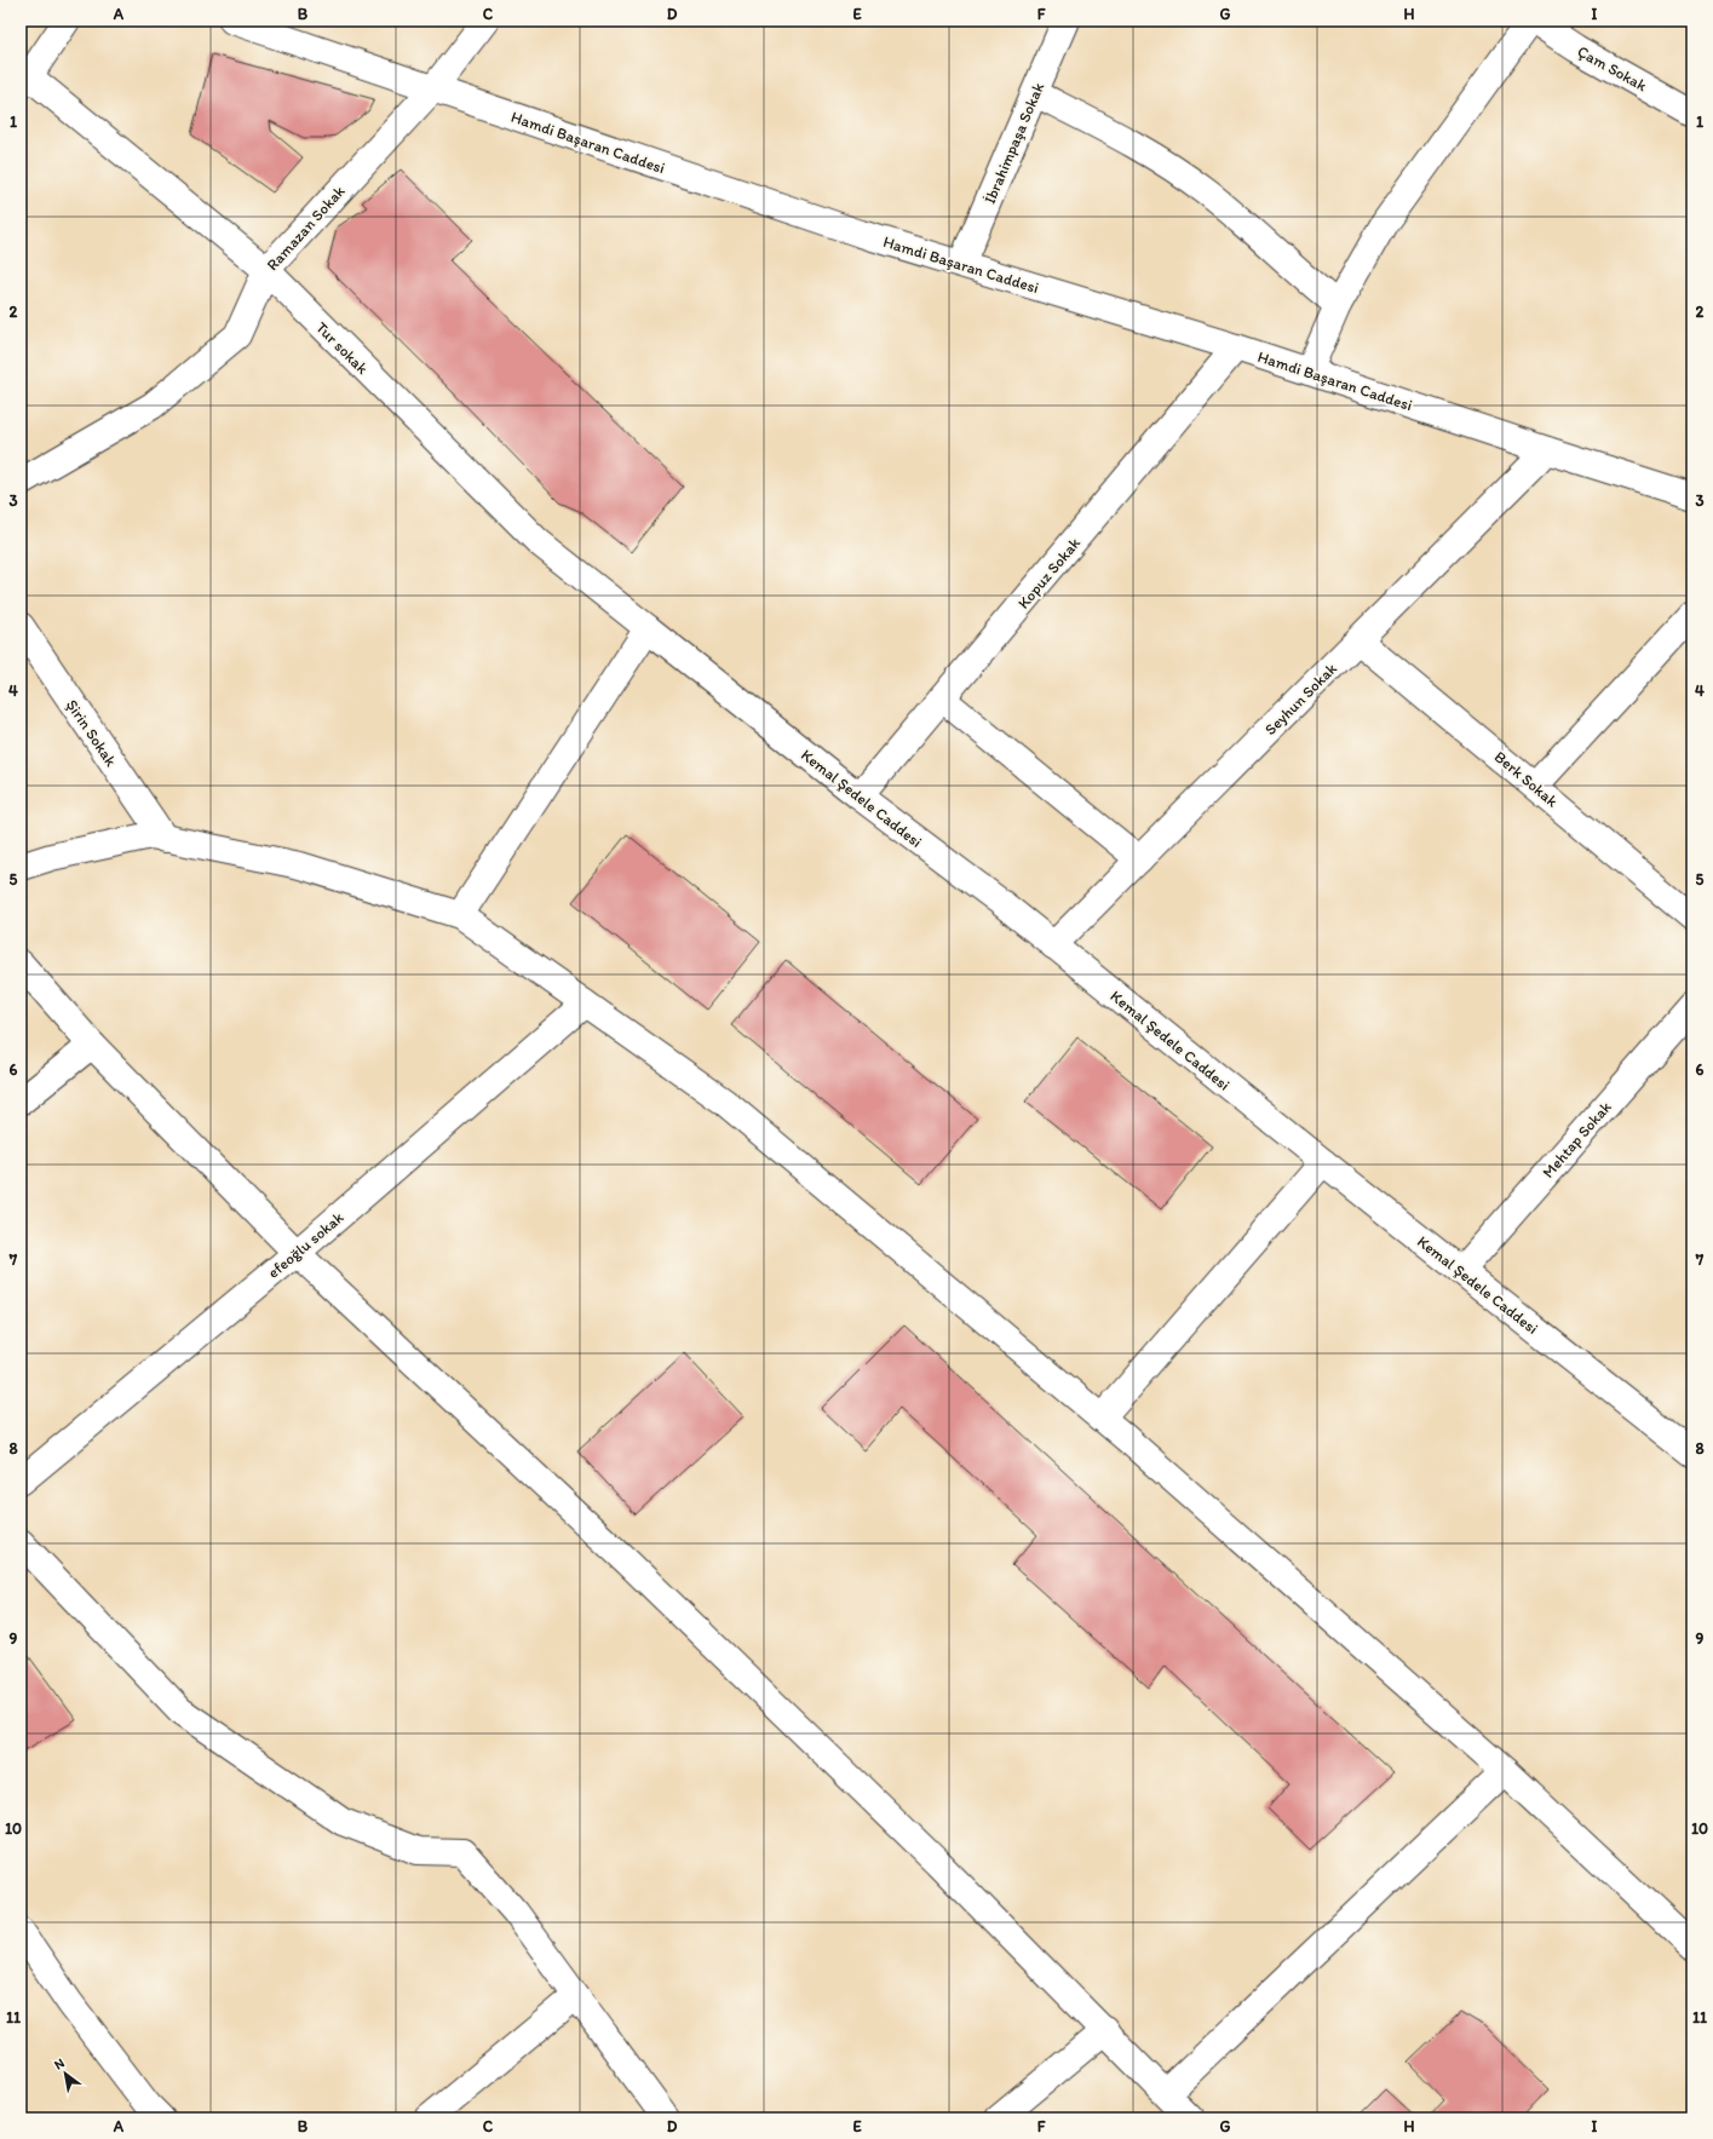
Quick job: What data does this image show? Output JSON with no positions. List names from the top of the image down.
{
  "streets": {
    "street": [
      "Çam Sokak",
      "Hamdi Başaran Caddesi",
      "İbrahimpaşa Sokak",
      "Ramazan Sokak",
      "Tur sokak",
      "Kopuz Sokak",
      "Seyhun Sokak",
      "Şirin Sokak",
      "Berk Sokak",
      "Kemal Şedele Caddesi",
      "Mehtap Sokak",
      "efeoğlu sokak"
    ]
  },
  "crossings": [
    ["Hamdi Başaran Caddesi", "İbrahimpaşa Sokak"],
    ["Hamdi Başaran Caddesi", "Ramazan Sokak"],
    ["Hamdi Başaran Caddesi", "Kopuz Sokak"],
    ["Hamdi Başaran Caddesi", "Seyhun Sokak"],
    ["Ramazan Sokak", "Tur sokak"],
    ["Tur sokak", "Kemal Şedele Caddesi"],
    ["Kopuz Sokak", "Kemal Şedele Caddesi"],
    ["Seyhun Sokak", "Berk Sokak"],
    ["Seyhun Sokak", "Kemal Şedele Caddesi"],
    ["Kemal Şedele Caddesi", "Mehtap Sokak"]
  ],
  "north": "top left",
  "grid": {
    "columns": [
      "A",
      "B",
      "C",
      "D",
      "E",
      "F",
      "G",
      "H",
      "I"
    ],
    "rows": [
      "1",
      "2",
      "3",
      "4",
      "5",
      "6",
      "7",
      "8",
      "9",
      "10",
      "11"
    ]
  }
}
